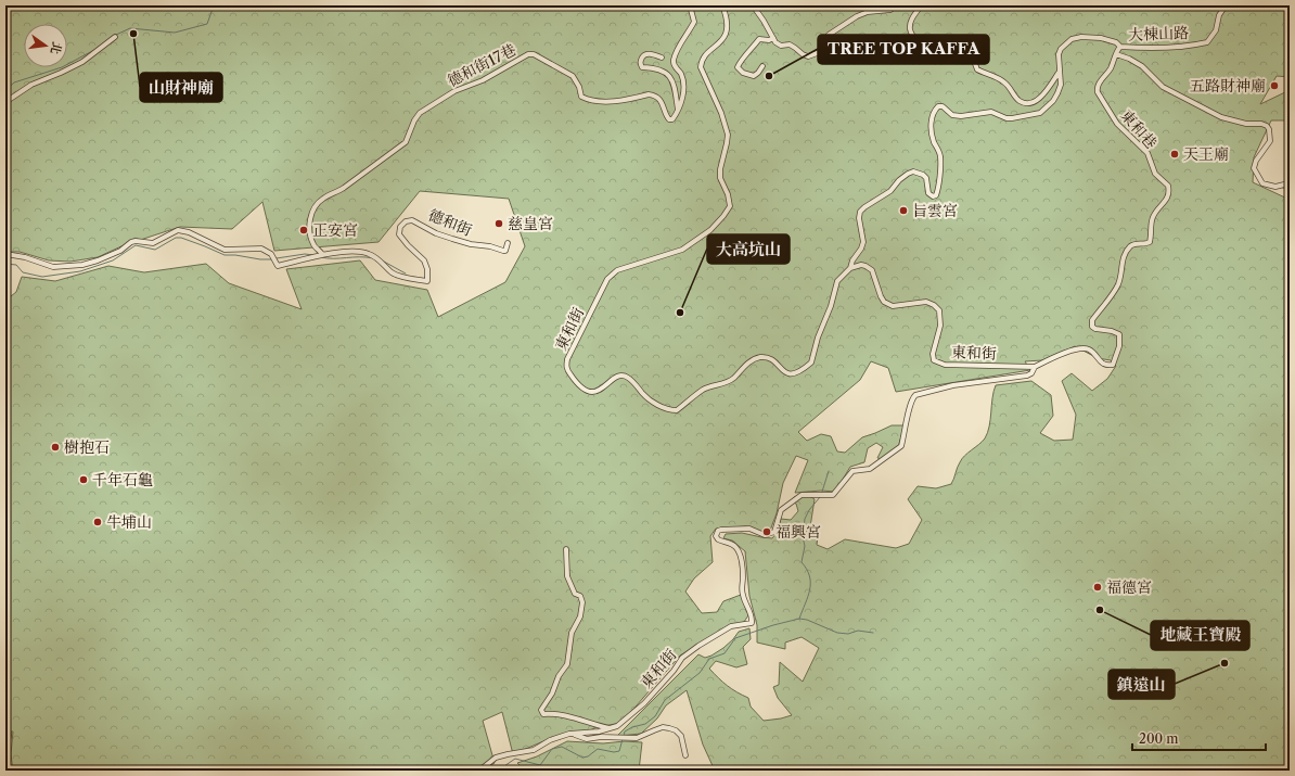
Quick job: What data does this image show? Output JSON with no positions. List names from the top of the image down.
{
  "streets": {
    "street": [
      "大棟山路",
      "德和街17巷",
      "東和巷",
      "德和街",
      "東和街"
    ]
  },
  "crossings": [
    ["德和街17巷", "德和街"],
    ["東和巷", "東和街"]
  ],
  "places": [
    "山財神廟",
    "TREE TOP KAFFA",
    "五路財神廟",
    "天王廟",
    "旨雲宮",
    "慈皇宮",
    "正安宮",
    "大高坑山",
    "樹抱石",
    "千年石龜",
    "牛埔山",
    "福興宮",
    "福德宮",
    "地藏王寶殿",
    "鎮遠山"
  ],
  "scale_bar": "200 m",
  "north": "right"
}
